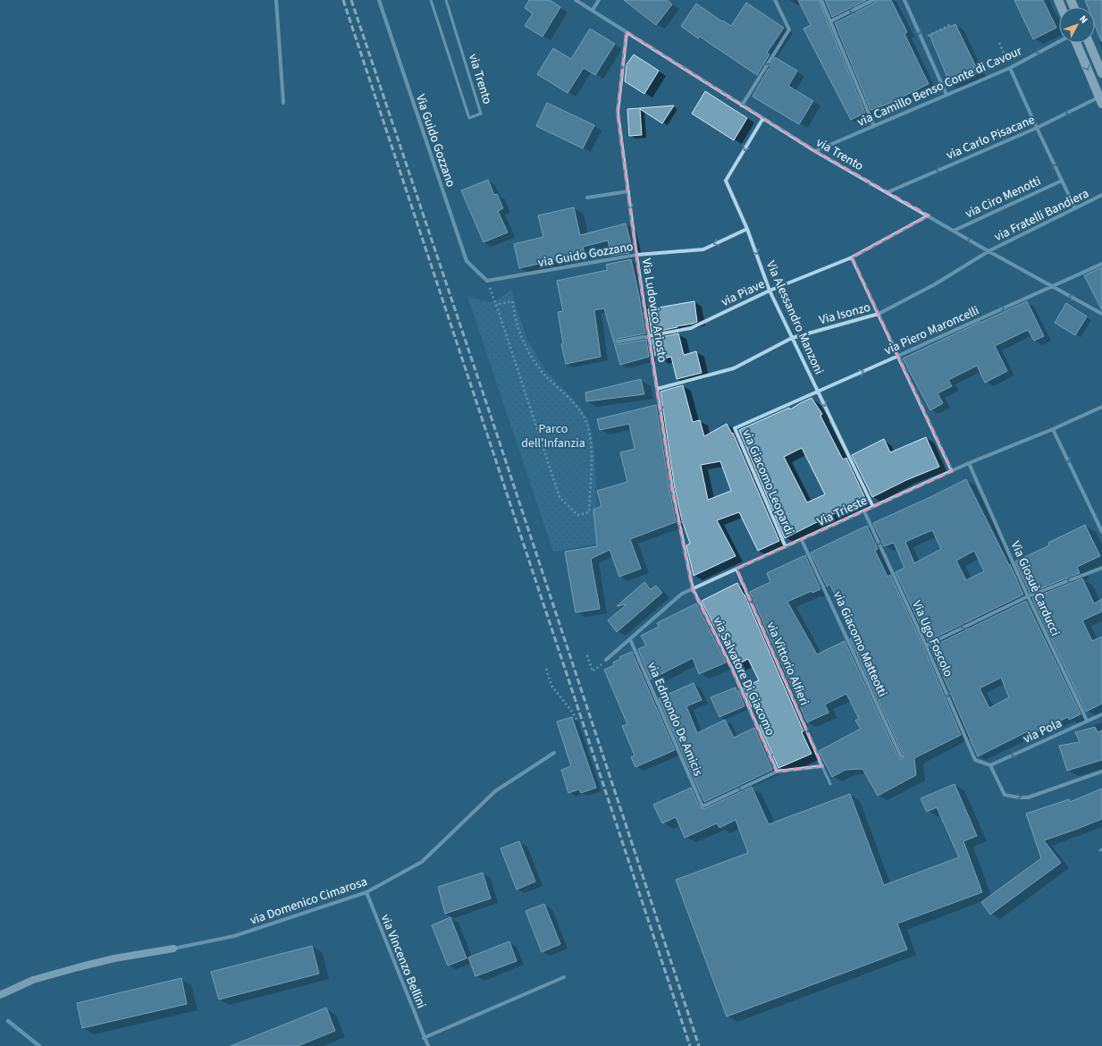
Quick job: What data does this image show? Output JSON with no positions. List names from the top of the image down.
{
  "streets": {
    "street": [
      "via Trento",
      "via Camillo Benso Conte di Cavour",
      "via Carlo Pisacane",
      "Via Guido Gozzano",
      "via Ciro Menotti",
      "via Fratelli Bandiera",
      "via Guido Gozzano",
      "via Piave",
      "Via Ludovico Ariosto",
      "Via Isonzo",
      "Via Alessandro Manzoni",
      "via Piero Maroncelli",
      "via Giacomo Leopardi",
      "Via Trieste",
      "Via Giosuè Carducci",
      "Via Ugo Foscolo",
      "via Giacomo Matteotti",
      "via Vittorio Alfieri",
      "via Salvatore Di Giacomo",
      "via Edmondo De Amicis",
      "via Pola",
      "via Domenico Cimarosa",
      "via Vincenzo Bellini"
    ]
  },
  "crossings": [
    ["via Trento", "via Camillo Benso Conte di Cavour"],
    ["via Trento", "via Carlo Pisacane"],
    ["via Trento", "via Ciro Menotti"],
    ["via Trento", "via Fratelli Bandiera"],
    ["via Trento", "via Piave"],
    ["via Trento", "Via Ludovico Ariosto"],
    ["via Trento", "Via Isonzo"],
    ["via Trento", "Via Alessandro Manzoni"],
    ["via Trento", "via Piero Maroncelli"],
    ["Via Guido Gozzano", "via Guido Gozzano"],
    ["via Fratelli Bandiera", "Via Isonzo"],
    ["via Guido Gozzano", "Via Ludovico Ariosto"],
    ["via Guido Gozzano", "Via Alessandro Manzoni"],
    ["via Piave", "Via Ludovico Ariosto"],
    ["via Piave", "Via Alessandro Manzoni"],
    ["Via Ludovico Ariosto", "Via Isonzo"],
    ["Via Ludovico Ariosto", "Via Trieste"],
    ["Via Ludovico Ariosto", "via Salvatore Di Giacomo"],
    ["Via Isonzo", "Via Alessandro Manzoni"],
    ["Via Alessandro Manzoni", "via Piero Maroncelli"],
    ["Via Alessandro Manzoni", "via Giacomo Leopardi"],
    ["Via Alessandro Manzoni", "Via Trieste"],
    ["via Piero Maroncelli", "via Giacomo Leopardi"],
    ["via Giacomo Leopardi", "Via Trieste"],
    ["Via Trieste", "Via Giosuè Carducci"],
    ["Via Trieste", "Via Ugo Foscolo"],
    ["Via Trieste", "via Giacomo Matteotti"],
    ["Via Trieste", "via Vittorio Alfieri"],
    ["Via Trieste", "via Salvatore Di Giacomo"],
    ["Via Trieste", "via Edmondo De Amicis"],
    ["Via Giosuè Carducci", "via Pola"],
    ["Via Ugo Foscolo", "via Pola"],
    ["via Salvatore Di Giacomo", "via Edmondo De Amicis"],
    ["via Domenico Cimarosa", "via Vincenzo Bellini"]
  ],
  "one_way": [
    "via Trento",
    "via Carlo Pisacane",
    "via Guido Gozzano",
    "Via Ludovico Ariosto",
    "Via Alessandro Manzoni",
    "via Piero Maroncelli",
    "Via Ugo Foscolo",
    "via Vittorio Alfieri",
    "via Salvatore Di Giacomo",
    "via Pola"
  ],
  "parks": ["Parco dell'Infanzia"],
  "north": "top right"
}
